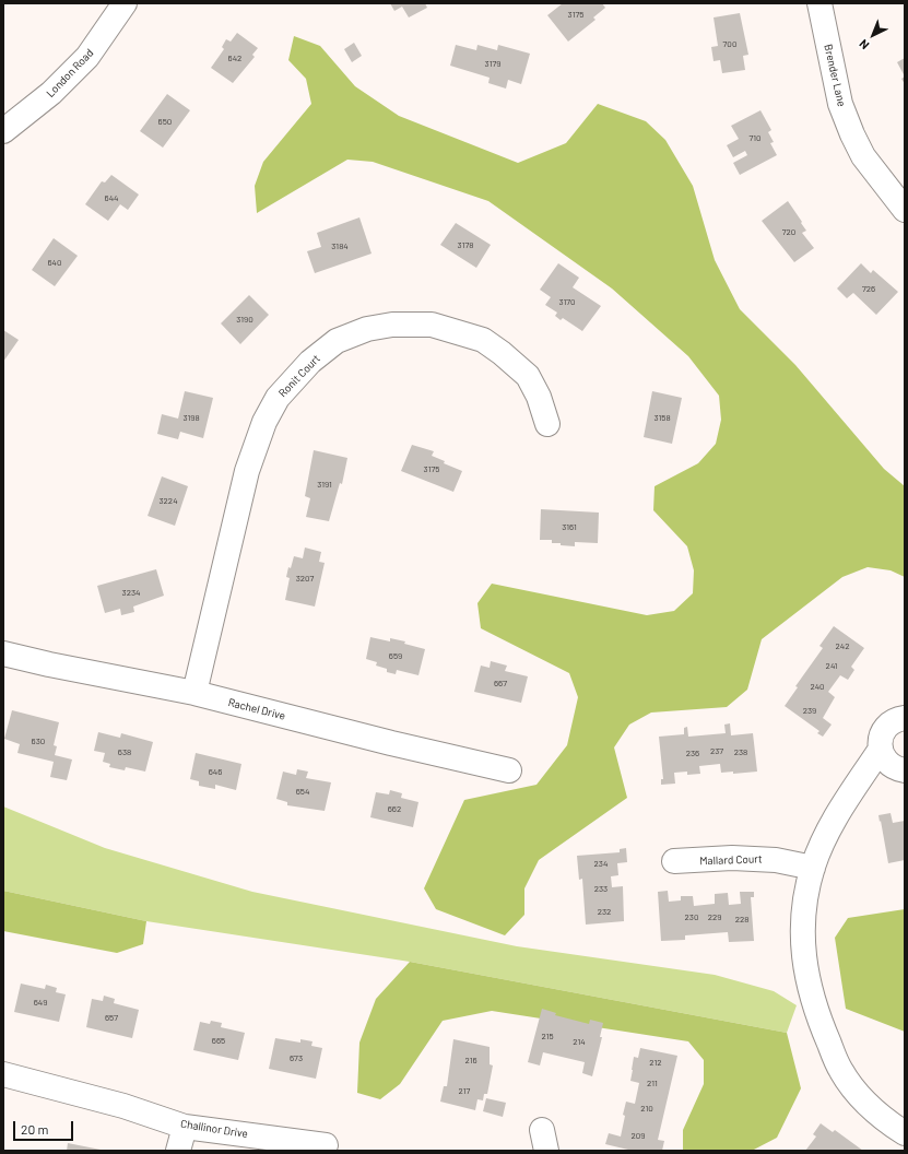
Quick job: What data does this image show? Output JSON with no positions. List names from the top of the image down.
{
  "streets": {
    "street": [
      "London Road",
      "Brender Lane",
      "Ronit Court",
      "Rachel Drive",
      "Mallard Court",
      "Challinor Drive"
    ]
  },
  "crossings": [
    ["Ronit Court", "Rachel Drive"]
  ],
  "house_numbers": [
    "3175",
    "700",
    "642",
    "3179",
    "650",
    "710",
    "644",
    "720",
    "3178",
    "3184",
    "640",
    "726",
    "3170",
    "3190",
    "3198",
    "3158",
    "3175",
    "3191",
    "3224",
    "3161",
    "3207",
    "3234",
    "242",
    "659",
    "241",
    "667",
    "240",
    "239",
    "630",
    "237",
    "638",
    "238",
    "236",
    "646",
    "654",
    "662",
    "234",
    "233",
    "232",
    "230",
    "229",
    "228",
    "649",
    "657",
    "215",
    "665",
    "214",
    "673",
    "216",
    "212",
    "211",
    "217",
    "210",
    "209"
  ],
  "scale_bar": "20 m",
  "north": "bottom left"
}
